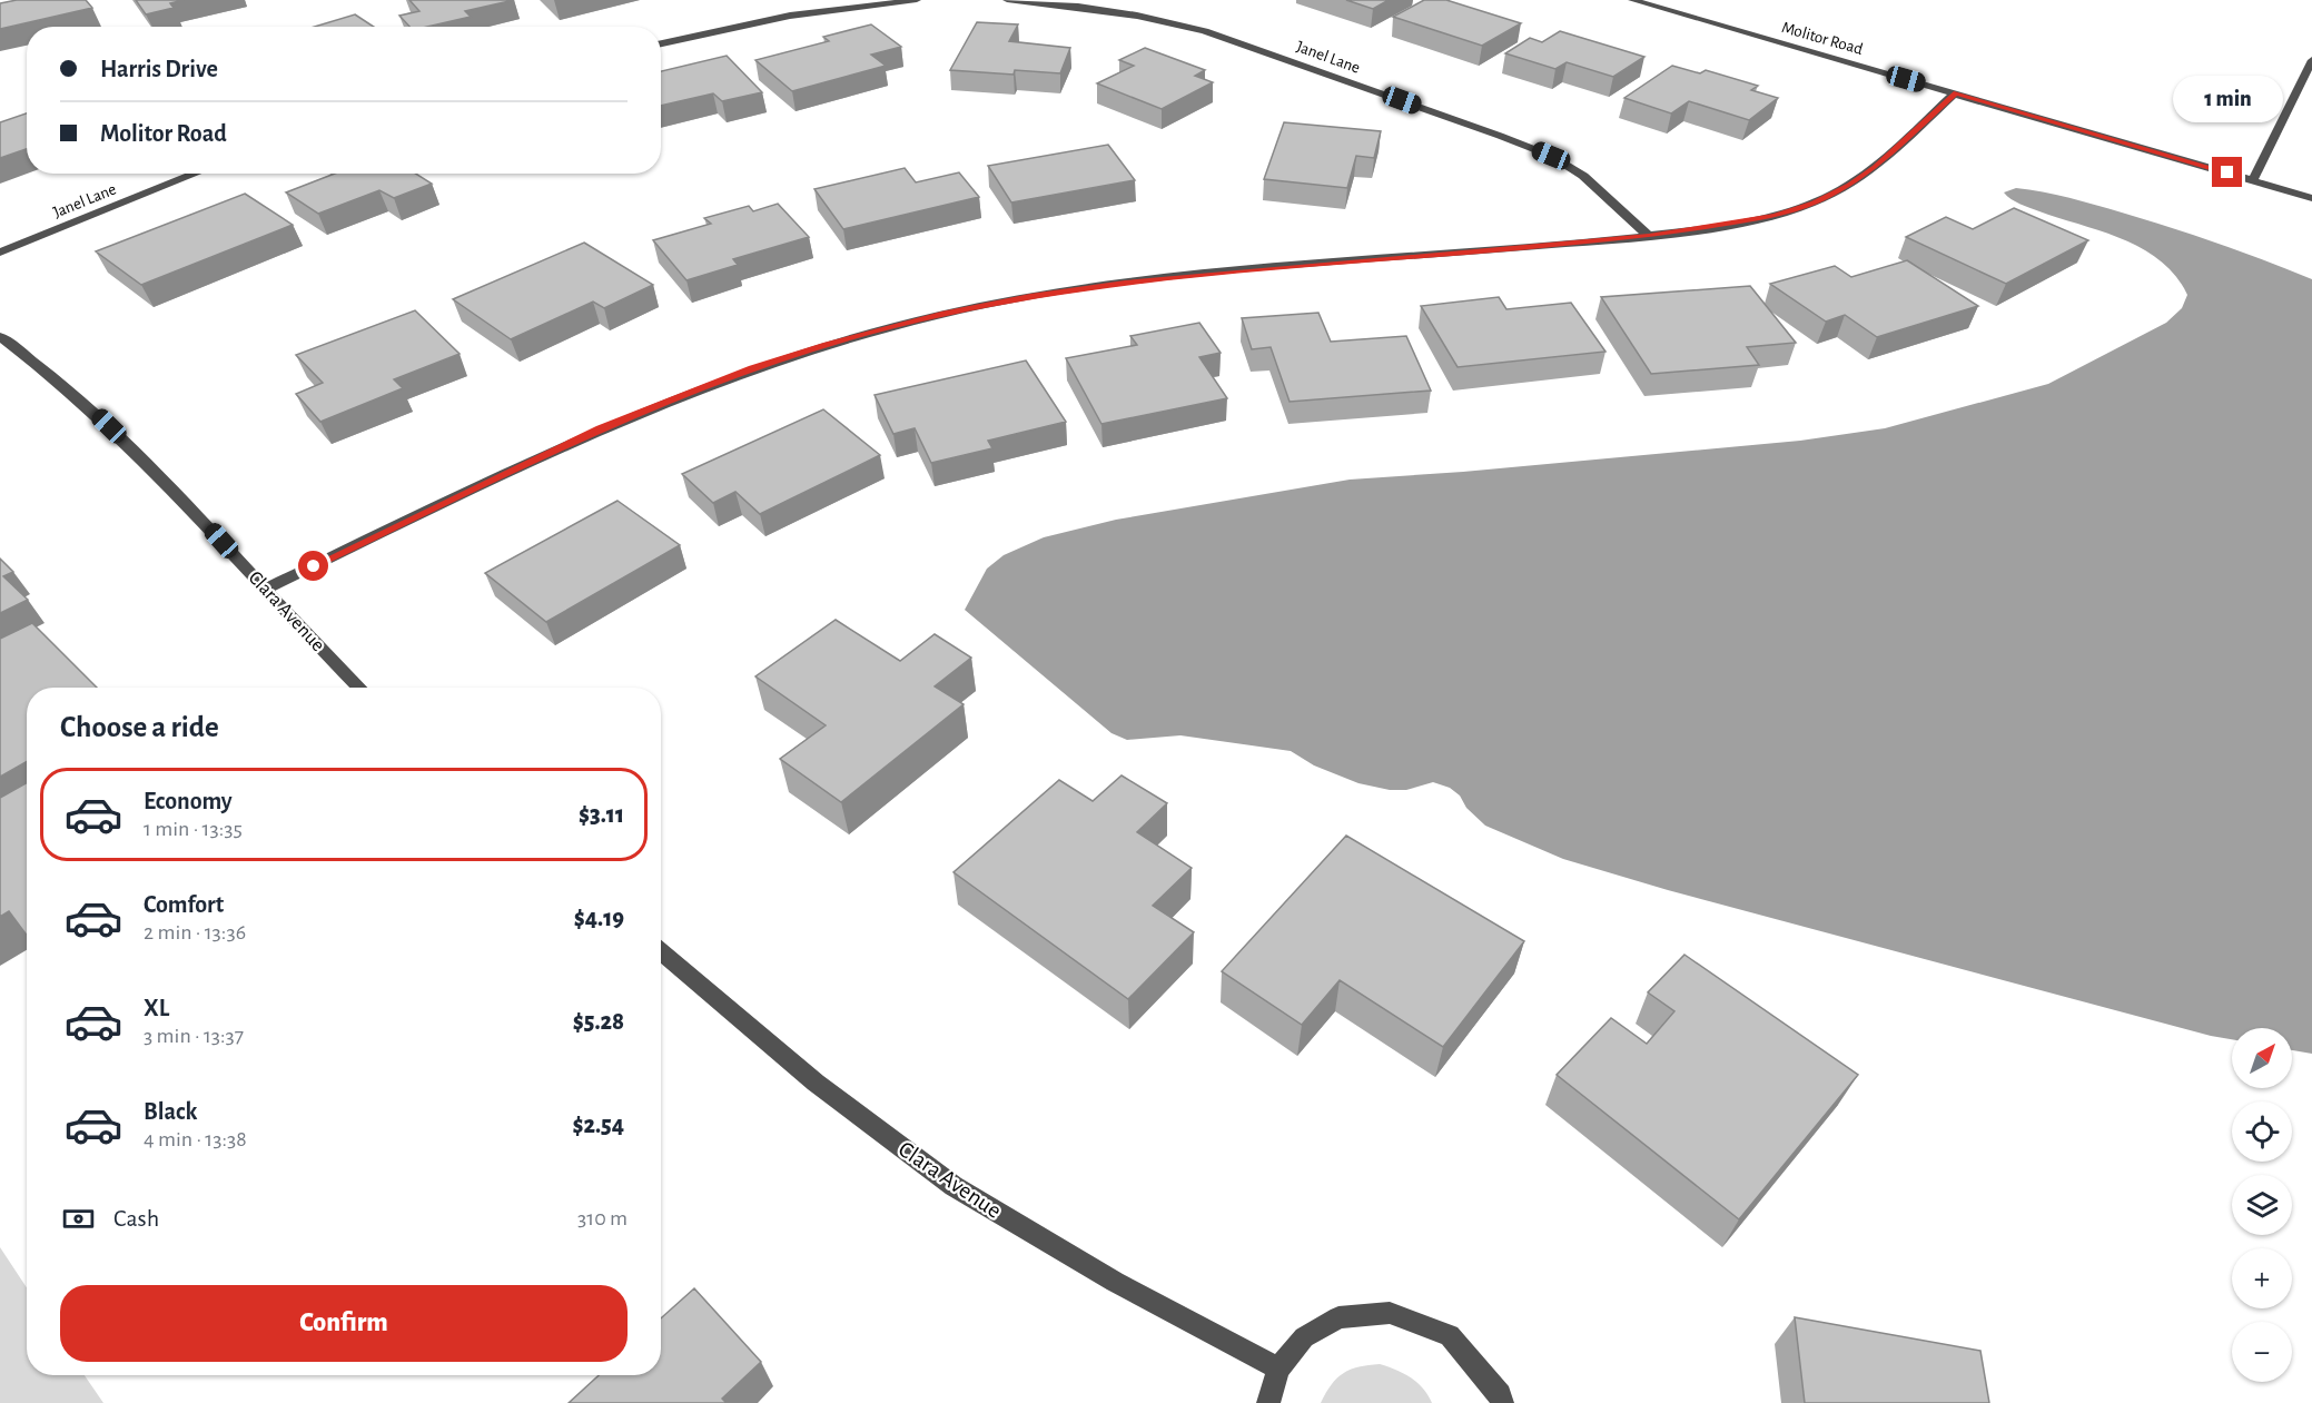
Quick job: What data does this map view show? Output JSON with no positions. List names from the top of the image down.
{
  "streets": {
    "street": ["Molitor Road", "Janel Lane", "Clara Avenue"]
  },
  "north": "top right",
  "page": {
    "banner": ["Harris Drive", "Molitor Road"],
    "bubble": "1 min",
    "heading": "Choose a ride",
    "list": [
      {
        "name": "Economy",
        "note": "1 min · 13:35",
        "value": "$3.11"
      },
      {
        "name": "Comfort",
        "note": "2 min · 13:36",
        "value": "$4.19"
      },
      {
        "name": "XL",
        "note": "3 min · 13:37",
        "value": "$5.28"
      },
      {
        "name": "Black",
        "note": "4 min · 13:38",
        "value": "$2.54"
      }
    ],
    "map_buttons": ["+", "−"],
    "pay": ["Cash", "310 m"],
    "buttons": "Confirm"
  }
}
